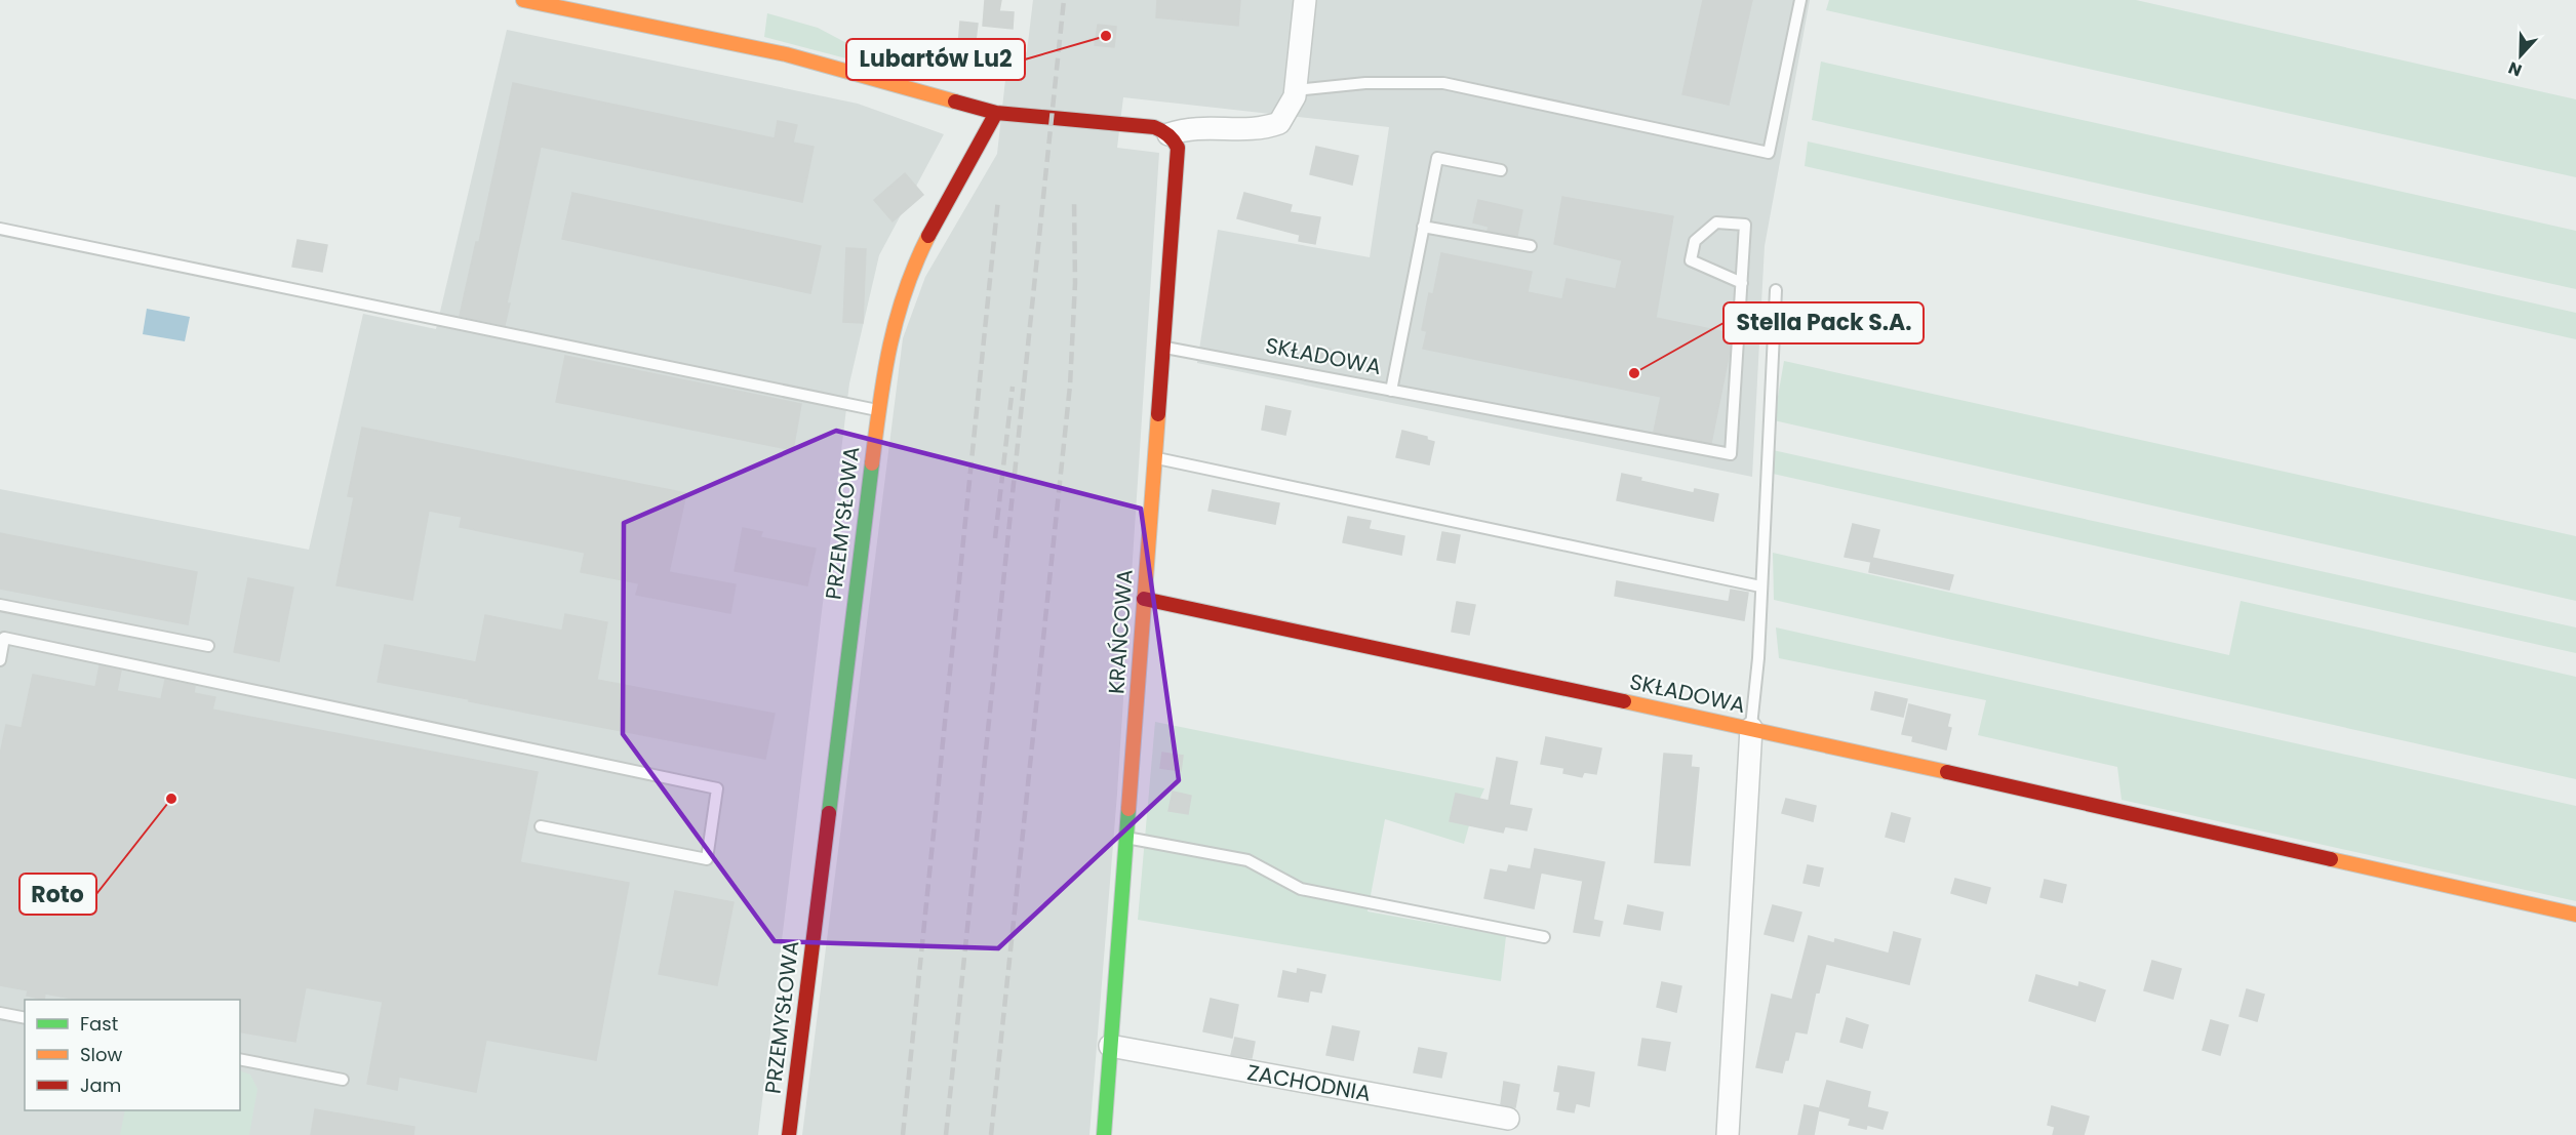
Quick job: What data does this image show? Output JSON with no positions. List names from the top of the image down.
{
  "streets": {
    "street": [
      "SKŁADOWA",
      "PRZEMYSŁOWA",
      "KRAŃCOWA",
      "ZACHODNIA"
    ]
  },
  "crossings": [
    ["SKŁADOWA", "KRAŃCOWA"],
    ["KRAŃCOWA", "ZACHODNIA"]
  ],
  "places": ["Lubartów Lu2", "Stella Pack S.A.", "Roto"],
  "legend": ["Fast", "Slow", "Jam"],
  "north": "bottom"
}
